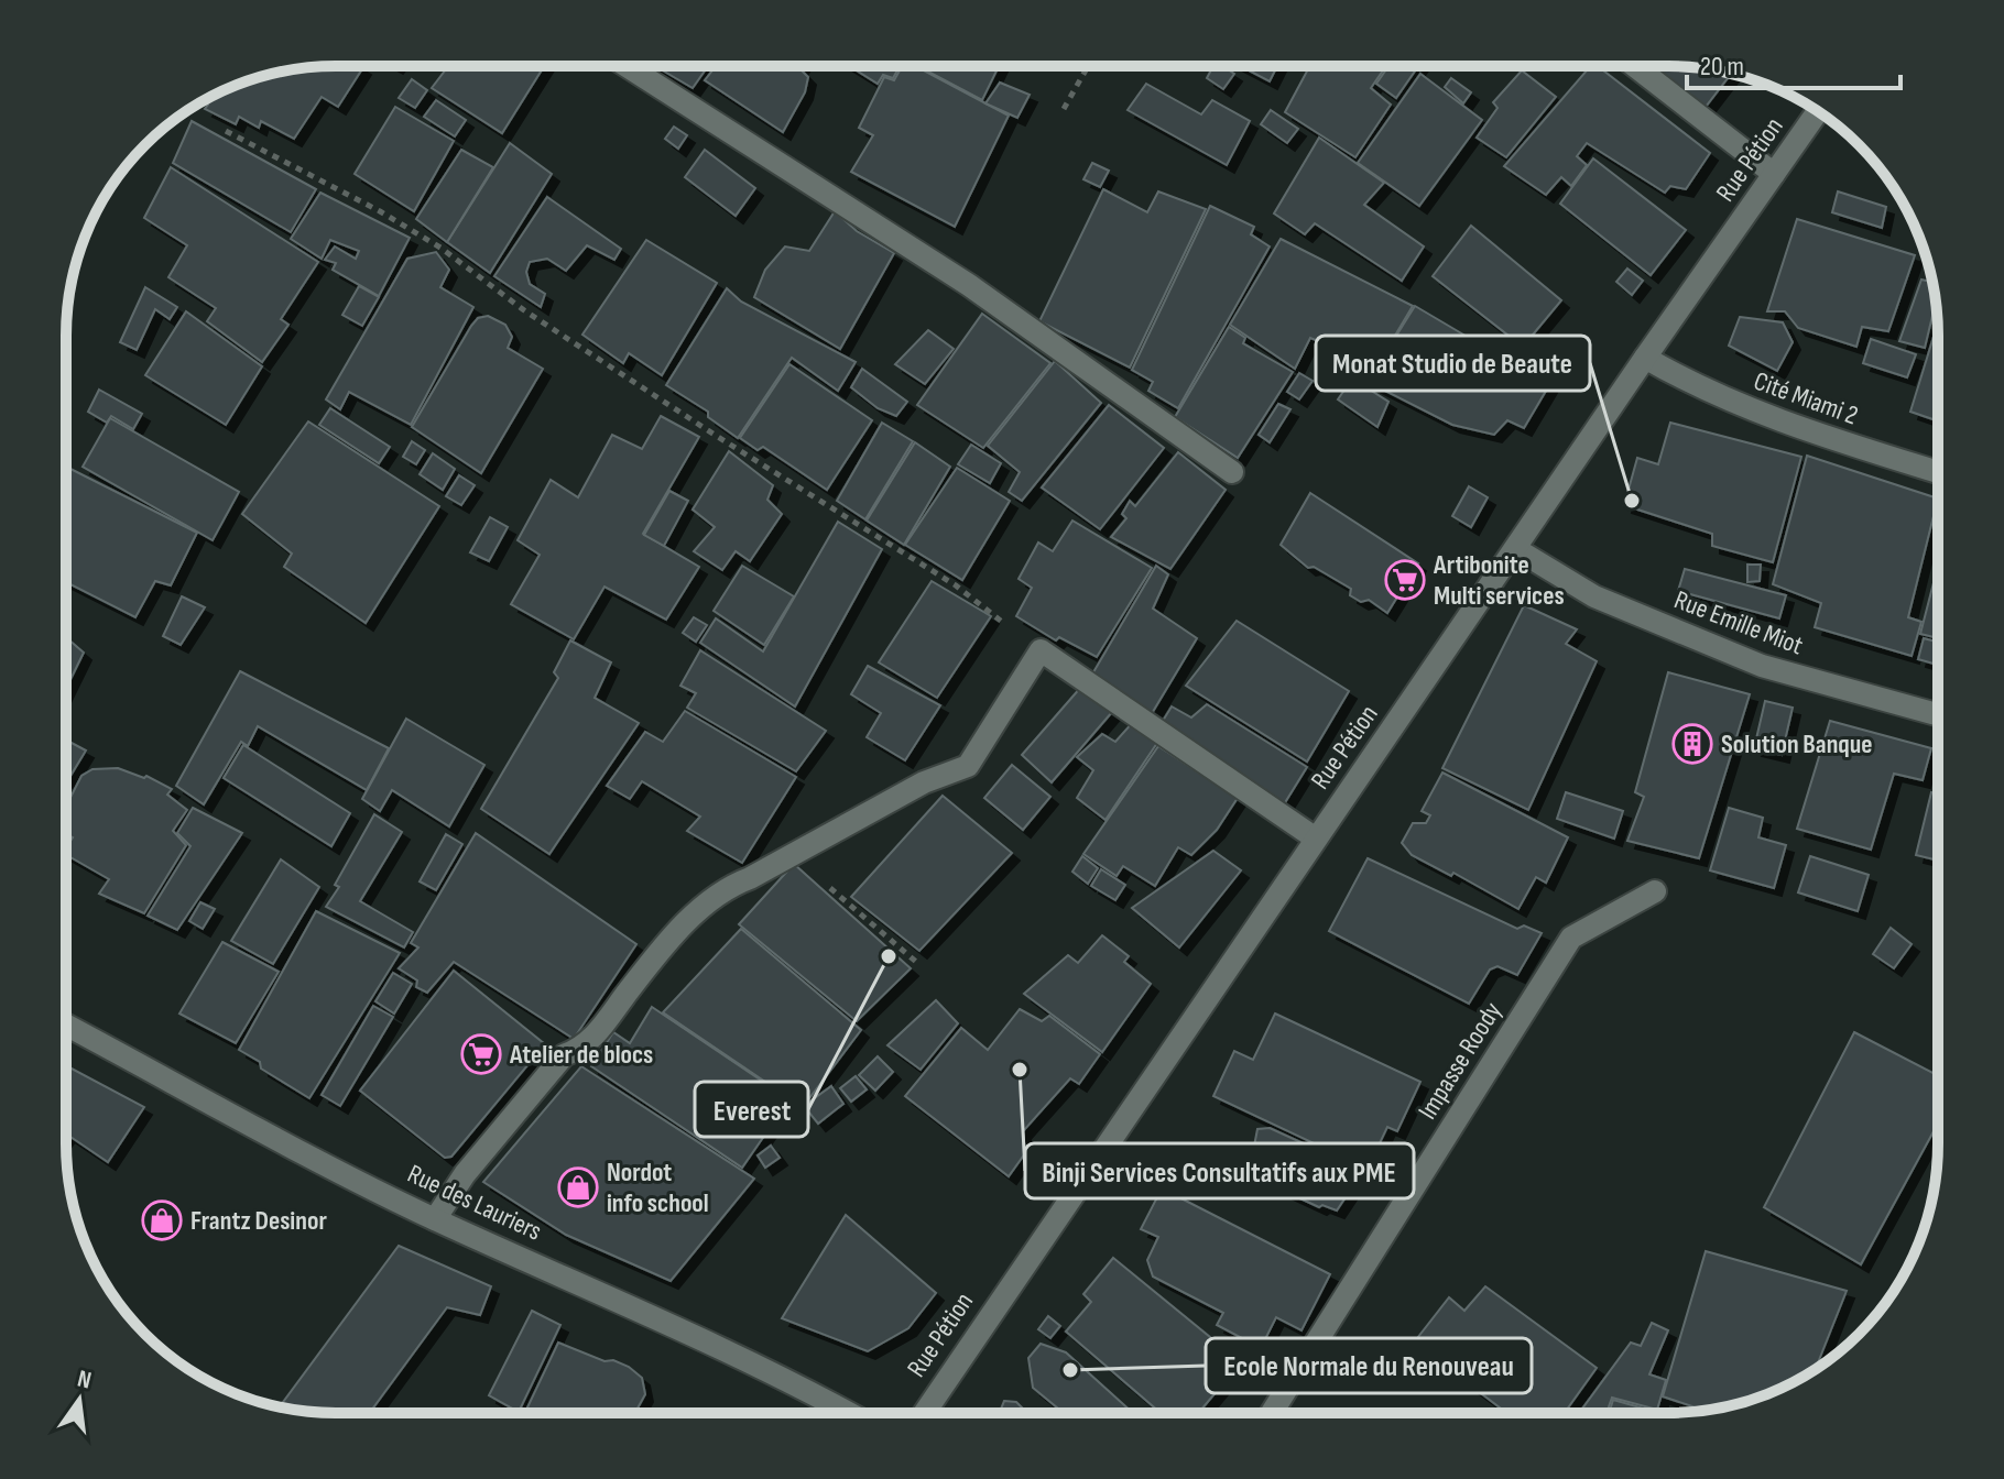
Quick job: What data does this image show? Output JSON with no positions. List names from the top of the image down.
{
  "streets": {
    "street": [
      "Rue Pétion",
      "Cité Miami 2",
      "Rue Emille Miot",
      "Impasse Roody",
      "Rue des Lauriers"
    ]
  },
  "crossings": [
    ["Rue Pétion", "Cité Miami 2"],
    ["Rue Pétion", "Rue Emille Miot"]
  ],
  "places": {
    "other": [
      "Monat Studio de Beaute",
      "Everest",
      "Binji Services Consultatifs aux PME",
      "Ecole Normale du Renouveau"
    ],
    "supermarket": ["Artibonite Multi services", "Atelier de blocs"],
    "building": ["Solution Banque"],
    "shop": ["Nordot info school", "Frantz Desinor"]
  },
  "scale_bar": "20 m",
  "north": "top"
}
